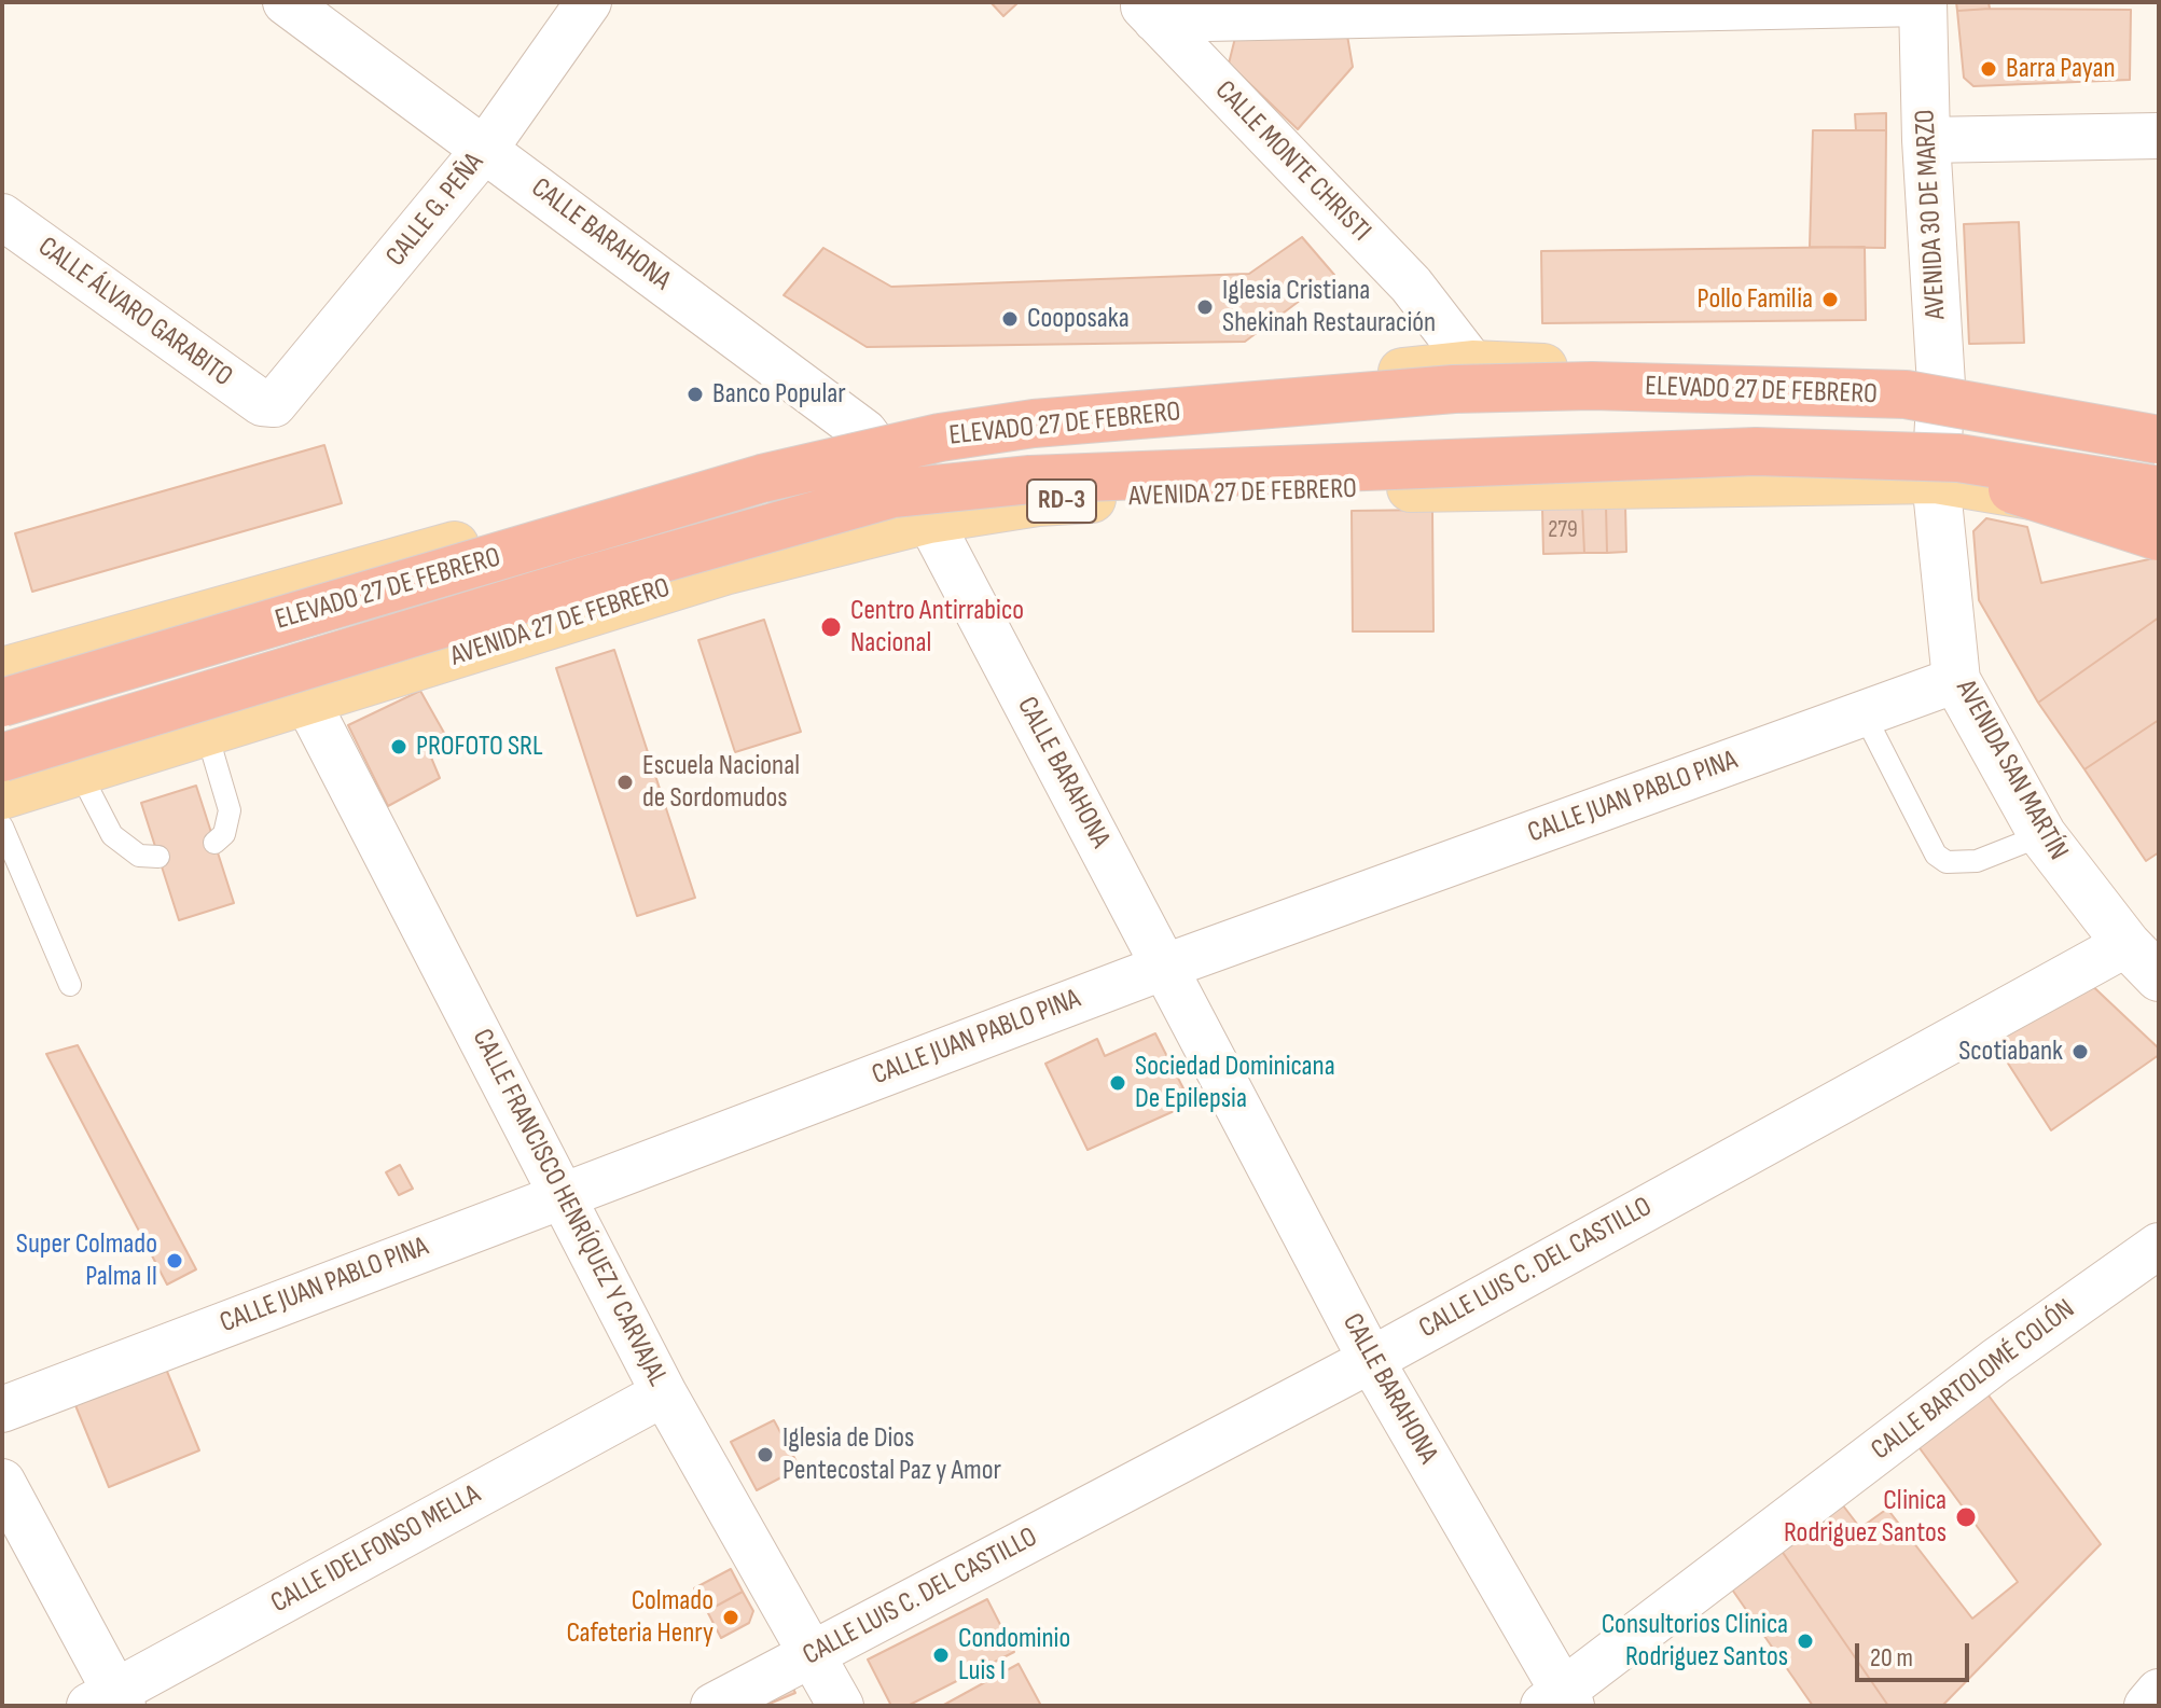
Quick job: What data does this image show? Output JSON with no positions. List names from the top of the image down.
{
  "streets": {
    "highway": ["ELEVADO 27 DE FEBRERO", "RD-3"],
    "main road": ["AVENIDA 30 DE MARZO", "AVENIDA 27 DE FEBRERO", "AVENIDA SAN MARTÍN"],
    "street": [
      "CALLE MONTE CHRISTI",
      "CALLE G. PEÑA",
      "CALLE BARAHONA",
      "CALLE ÁLVARO GARABITO",
      "CALLE JUAN PABLO PINA",
      "CALLE FRANCISCO HENRÍQUEZ Y CARVAJAL",
      "CALLE LUIS C. DEL CASTILLO",
      "CALLE BARTOLOMÉ COLÓN",
      "CALLE IDELFONSO MELLA"
    ]
  },
  "crossings": [
    ["CALLE MONTE CHRISTI", "AVENIDA 27 DE FEBRERO"],
    ["CALLE G. PEÑA", "CALLE BARAHONA"],
    ["CALLE G. PEÑA", "CALLE ÁLVARO GARABITO"],
    ["AVENIDA 30 DE MARZO", "ELEVADO 27 DE FEBRERO"],
    ["AVENIDA 30 DE MARZO", "AVENIDA 27 DE FEBRERO"],
    ["AVENIDA 30 DE MARZO", "AVENIDA SAN MARTÍN"],
    ["CALLE BARAHONA", "AVENIDA 27 DE FEBRERO"],
    ["CALLE BARAHONA", "CALLE JUAN PABLO PINA"],
    ["CALLE BARAHONA", "CALLE LUIS C. DEL CASTILLO"],
    ["CALLE BARAHONA", "CALLE BARTOLOMÉ COLÓN"],
    ["ELEVADO 27 DE FEBRERO", "AVENIDA 27 DE FEBRERO"],
    ["ELEVADO 27 DE FEBRERO", "AVENIDA SAN MARTÍN"],
    ["AVENIDA 27 DE FEBRERO", "AVENIDA SAN MARTÍN"],
    ["AVENIDA 27 DE FEBRERO", "CALLE FRANCISCO HENRÍQUEZ Y CARVAJAL"],
    ["AVENIDA SAN MARTÍN", "CALLE JUAN PABLO PINA"],
    ["AVENIDA SAN MARTÍN", "CALLE LUIS C. DEL CASTILLO"],
    ["CALLE JUAN PABLO PINA", "CALLE FRANCISCO HENRÍQUEZ Y CARVAJAL"],
    ["CALLE FRANCISCO HENRÍQUEZ Y CARVAJAL", "CALLE LUIS C. DEL CASTILLO"],
    ["CALLE FRANCISCO HENRÍQUEZ Y CARVAJAL", "CALLE IDELFONSO MELLA"]
  ],
  "places": [
    "Barra Payan",
    "Pollo Familia",
    "Iglesia Cristiana Shekinah Restauración",
    "Cooposaka",
    "Banco Popular",
    "Centro Antirrabico Nacional",
    "PROFOTO SRL",
    "Escuela Nacional de Sordomudos",
    "Scotiabank",
    "Sociedad Dominicana De Epilepsia",
    "Super Colmado Palma II",
    "Iglesia de Dios Pentecostal Paz y Amor",
    "Clinica Rodriguez Santos",
    "Colmado Cafeteria Henry",
    "Consultorios Clinica Rodriguez Santos",
    "Condominio Luis I"
  ],
  "house_numbers": ["279"],
  "scale_bar": "20 m"
}
